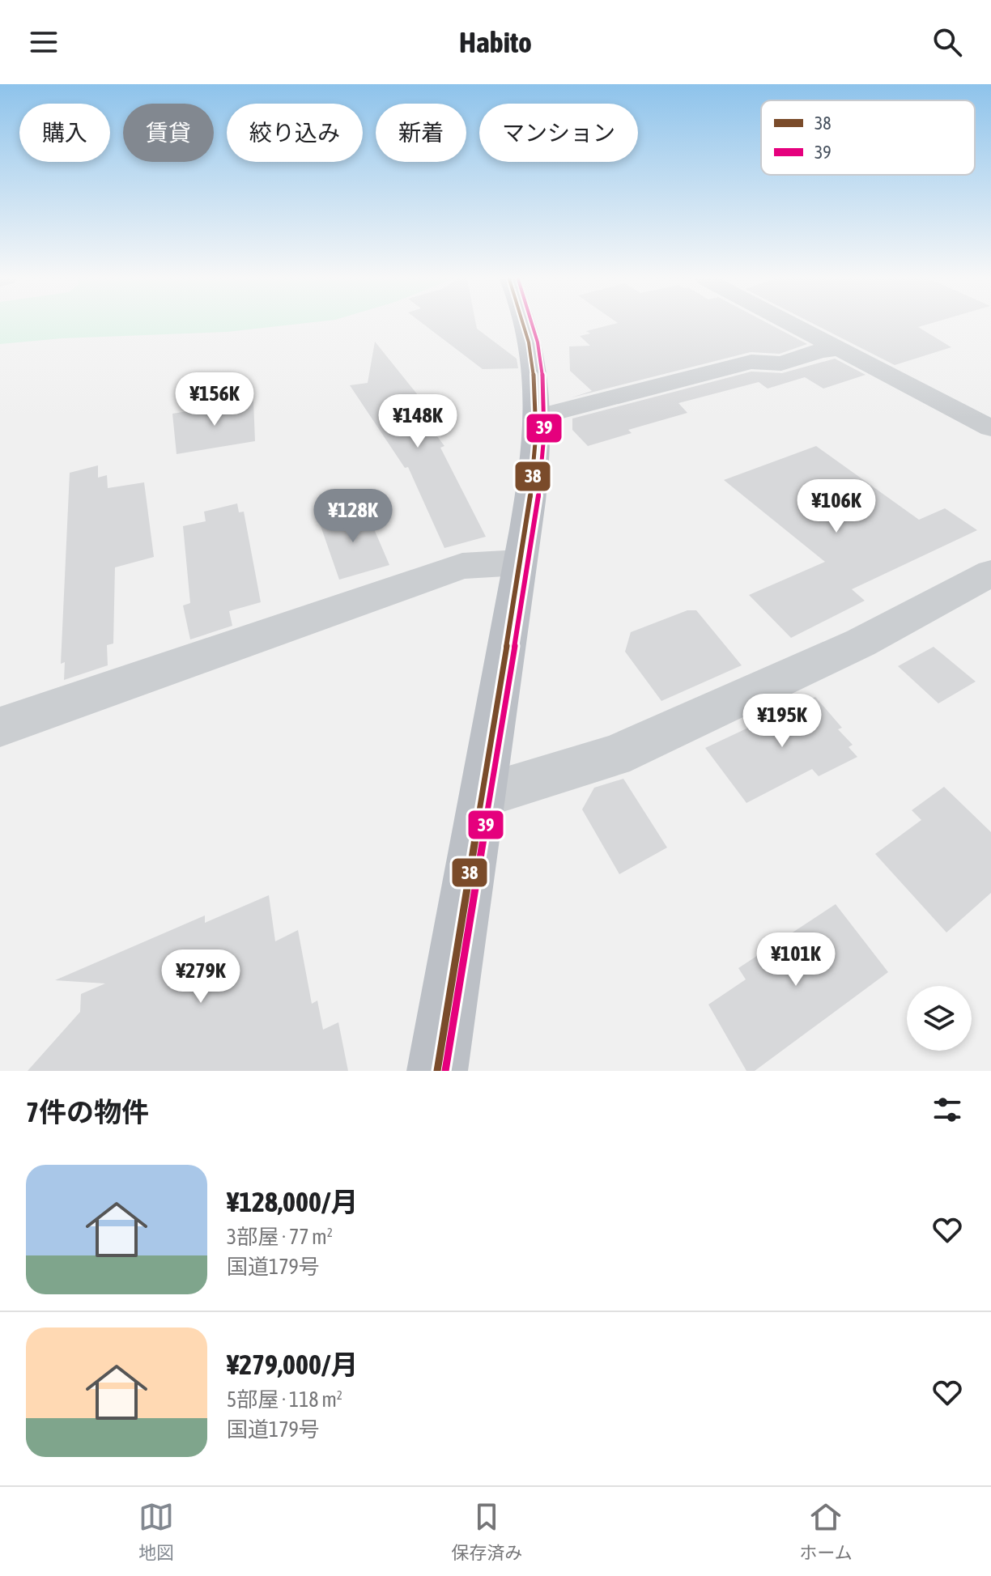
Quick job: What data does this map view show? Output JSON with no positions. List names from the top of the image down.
{
  "lines": ["transit line 38", "transit line 39"],
  "legend": ["38", "39"],
  "page": {
    "header": "Habito",
    "chip": [
      "購入",
      "賃貸",
      "絞り込み",
      "新着",
      "マンション"
    ],
    "price": [
      "¥156K",
      "¥148K",
      "¥106K",
      "¥128K",
      "¥195K",
      "¥101K",
      "¥279K"
    ],
    "heading": "7件の物件",
    "list": [
      {
        "name": "¥128,000/月",
        "note": "3部屋 · 77 m² · 国道179号"
      },
      {
        "name": "¥279,000/月",
        "note": "5部屋 · 118 m² · 国道179号"
      }
    ],
    "tabs": ["地図", "保存済み", "ホーム"]
  }
}
